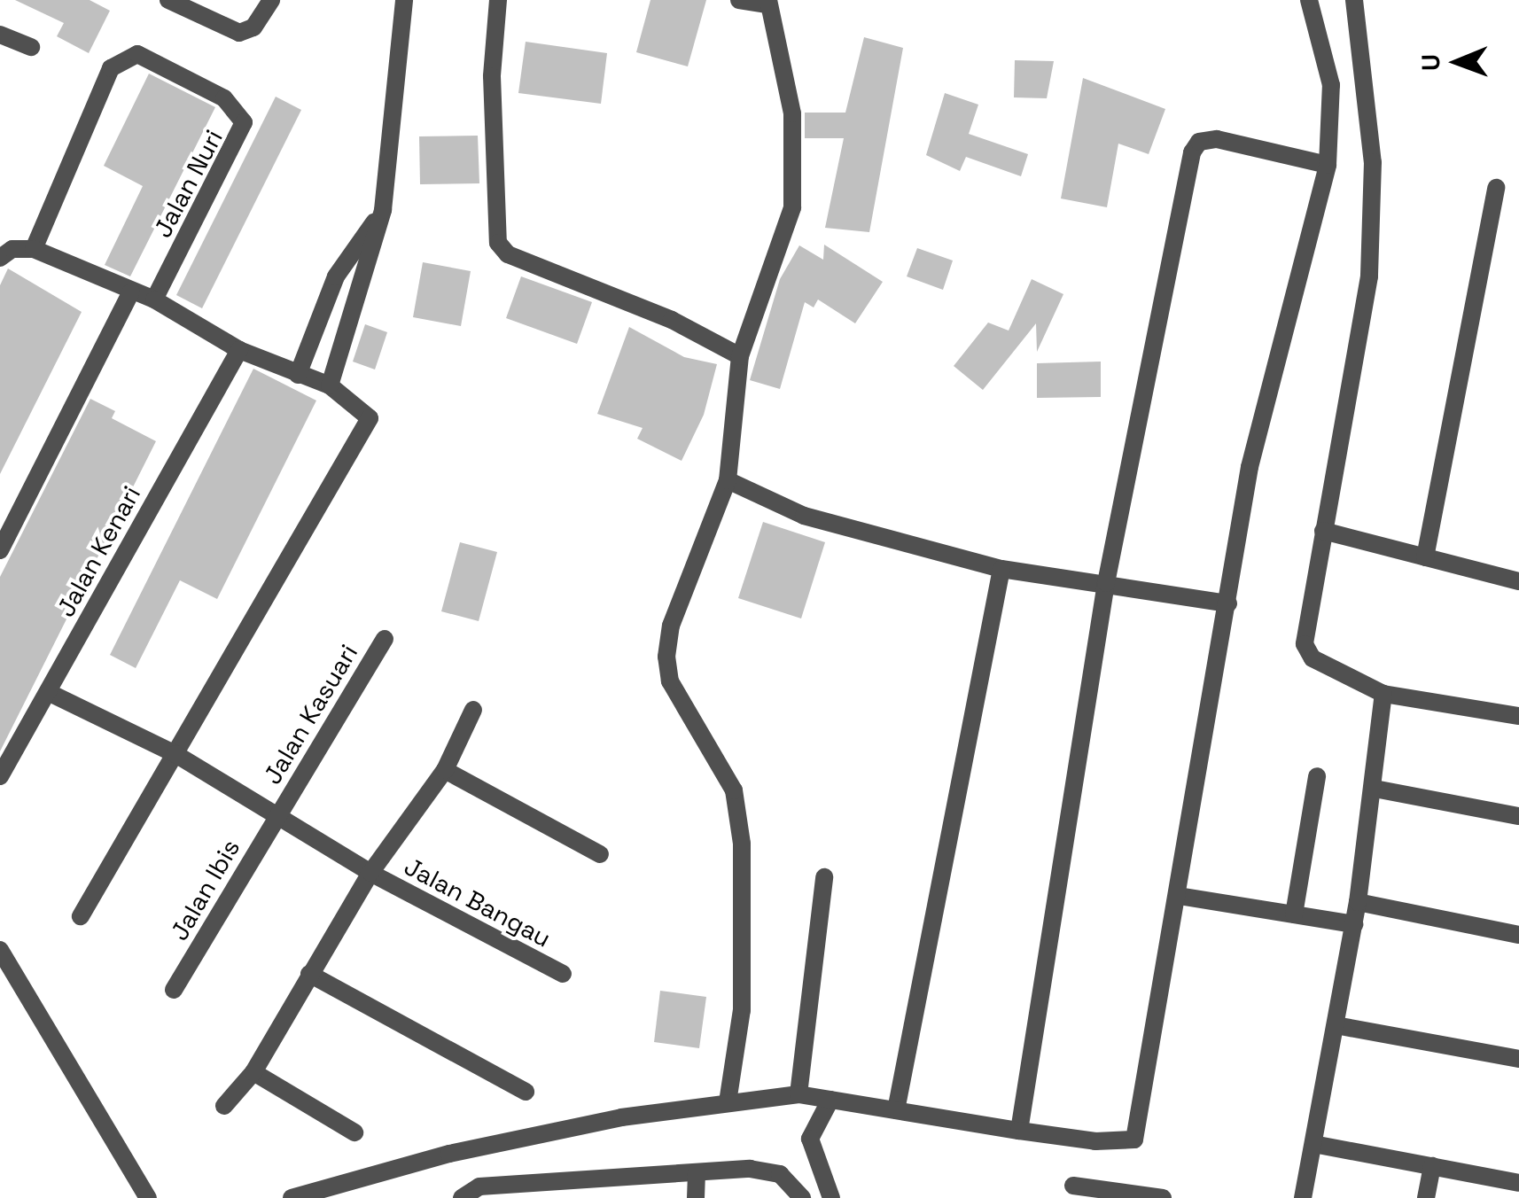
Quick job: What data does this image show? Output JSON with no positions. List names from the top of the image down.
{
  "streets": {
    "street": [
      "Jalan Nuri",
      "Jalan Kenari",
      "Jalan Kasuari",
      "Jalan Ibis",
      "Jalan Bangau"
    ]
  },
  "crossings": [
    ["Jalan Kenari", "Jalan Bangau"],
    ["Jalan Kasuari", "Jalan Ibis"],
    ["Jalan Kasuari", "Jalan Bangau"],
    ["Jalan Ibis", "Jalan Bangau"]
  ],
  "north": "left"
}
